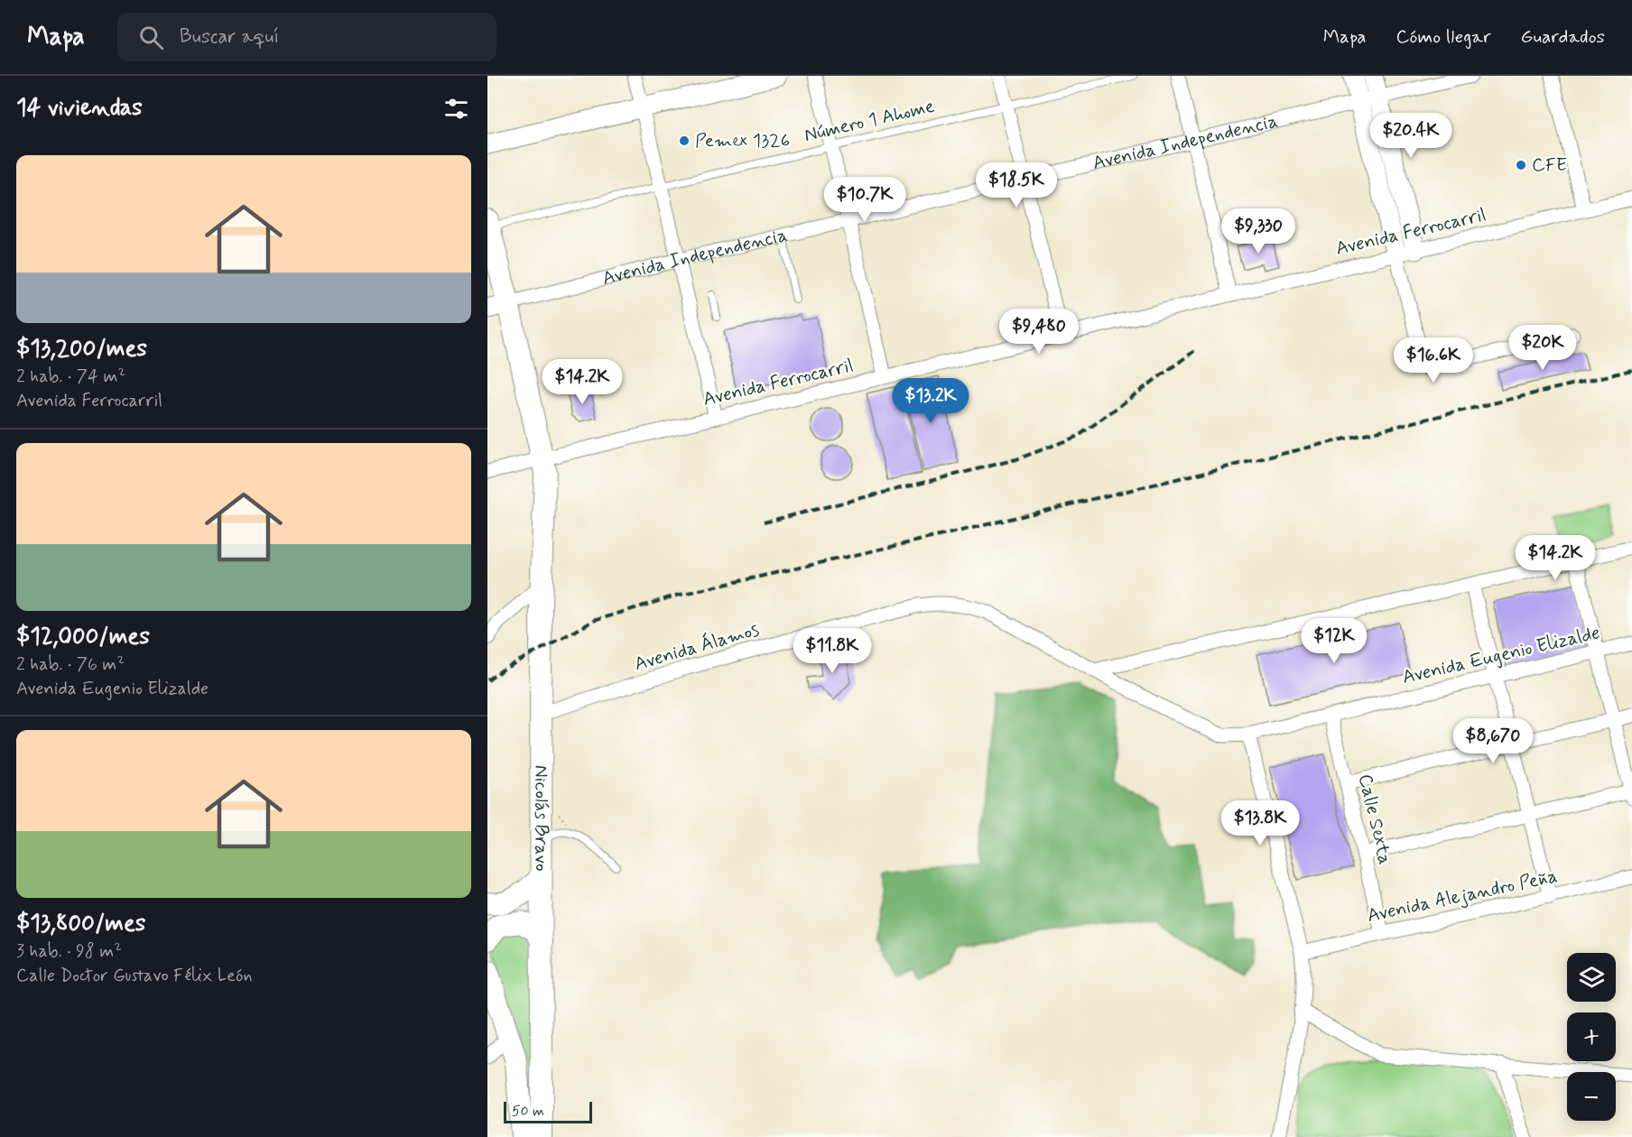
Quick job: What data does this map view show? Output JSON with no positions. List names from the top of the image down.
{
  "streets": {
    "main road": ["Nicolás Bravo"],
    "street": [
      "Avenida Independencia",
      "Avenida Ferrocarril",
      "Avenida Álamos",
      "Avenida Eugenio Elizalde",
      "Calle Sexta",
      "Avenida Alejandro Peña"
    ],
    "lane": ["Número 1 Ahome"]
  },
  "crossings": [
    ["Número 1 Ahome", "Nicolás Bravo"],
    ["Avenida Independencia", "Nicolás Bravo"],
    ["Avenida Ferrocarril", "Nicolás Bravo"],
    ["Avenida Álamos", "Avenida Eugenio Elizalde"],
    ["Avenida Álamos", "Nicolás Bravo"],
    ["Avenida Eugenio Elizalde", "Calle Sexta"],
    ["Calle Sexta", "Avenida Alejandro Peña"]
  ],
  "places": ["Pemex 1326", "CFE"],
  "scale_bar": "50 m",
  "page": {
    "header": "Mapa",
    "search": "Buscar aquí",
    "nav": ["Mapa", "Cómo llegar", "Guardados"],
    "heading": "14 viviendas",
    "price": [
      "$20.4K",
      "$18.5K",
      "$10.7K",
      "$9,330",
      "$9,480",
      "$20K",
      "$16.6K",
      "$14.2K",
      "$13.2K",
      "$14.2K",
      "$12K",
      "$11.8K",
      "$8,670",
      "$13.8K"
    ],
    "list": [
      {
        "name": "$13,200/mes",
        "note": "2 hab. · 74 m² · Avenida Ferrocarril"
      },
      {
        "name": "$12,000/mes",
        "note": "2 hab. · 76 m² · Avenida Eugenio Elizalde"
      },
      {
        "name": "$13,800/mes",
        "note": "3 hab. · 98 m² · Calle Doctor Gustavo Félix León"
      }
    ],
    "map_buttons": ["+", "−"],
    "scale": "50 m"
  }
}
